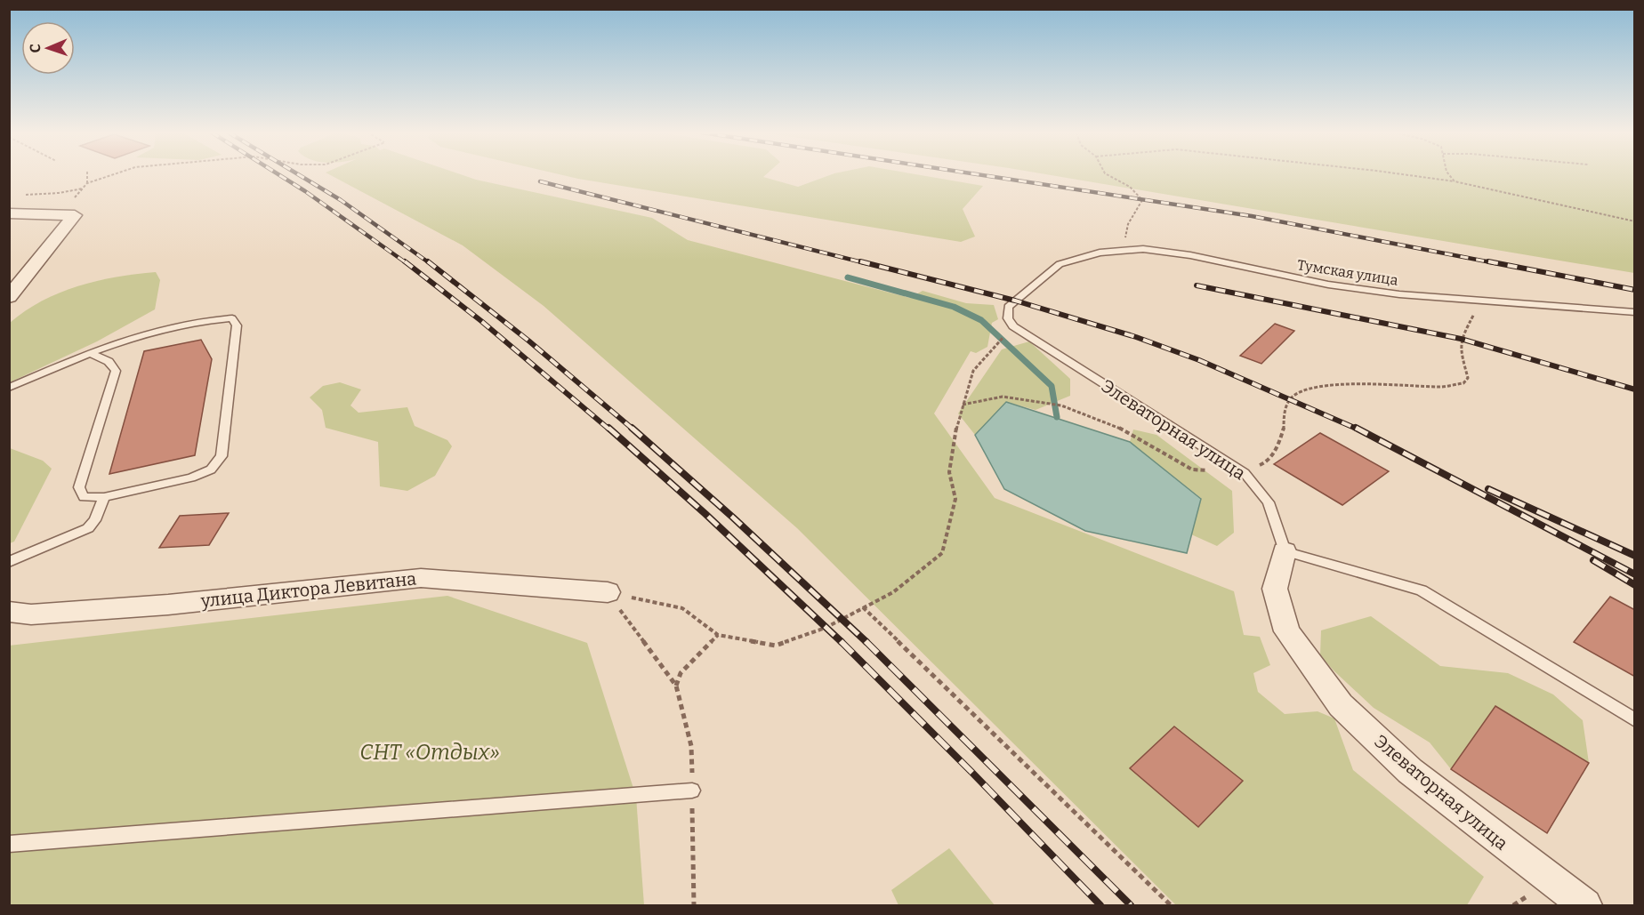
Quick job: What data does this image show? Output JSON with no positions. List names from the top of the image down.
{
  "streets": {
    "street": ["Элеваторная улица", "улица Диктора Левитана"],
    "lane": ["Тумская улица"]
  },
  "crossings": [
    ["Тумская улица", "Элеваторная улица"]
  ],
  "parks": ["СНТ «Отдых»"],
  "north": "left"
}
